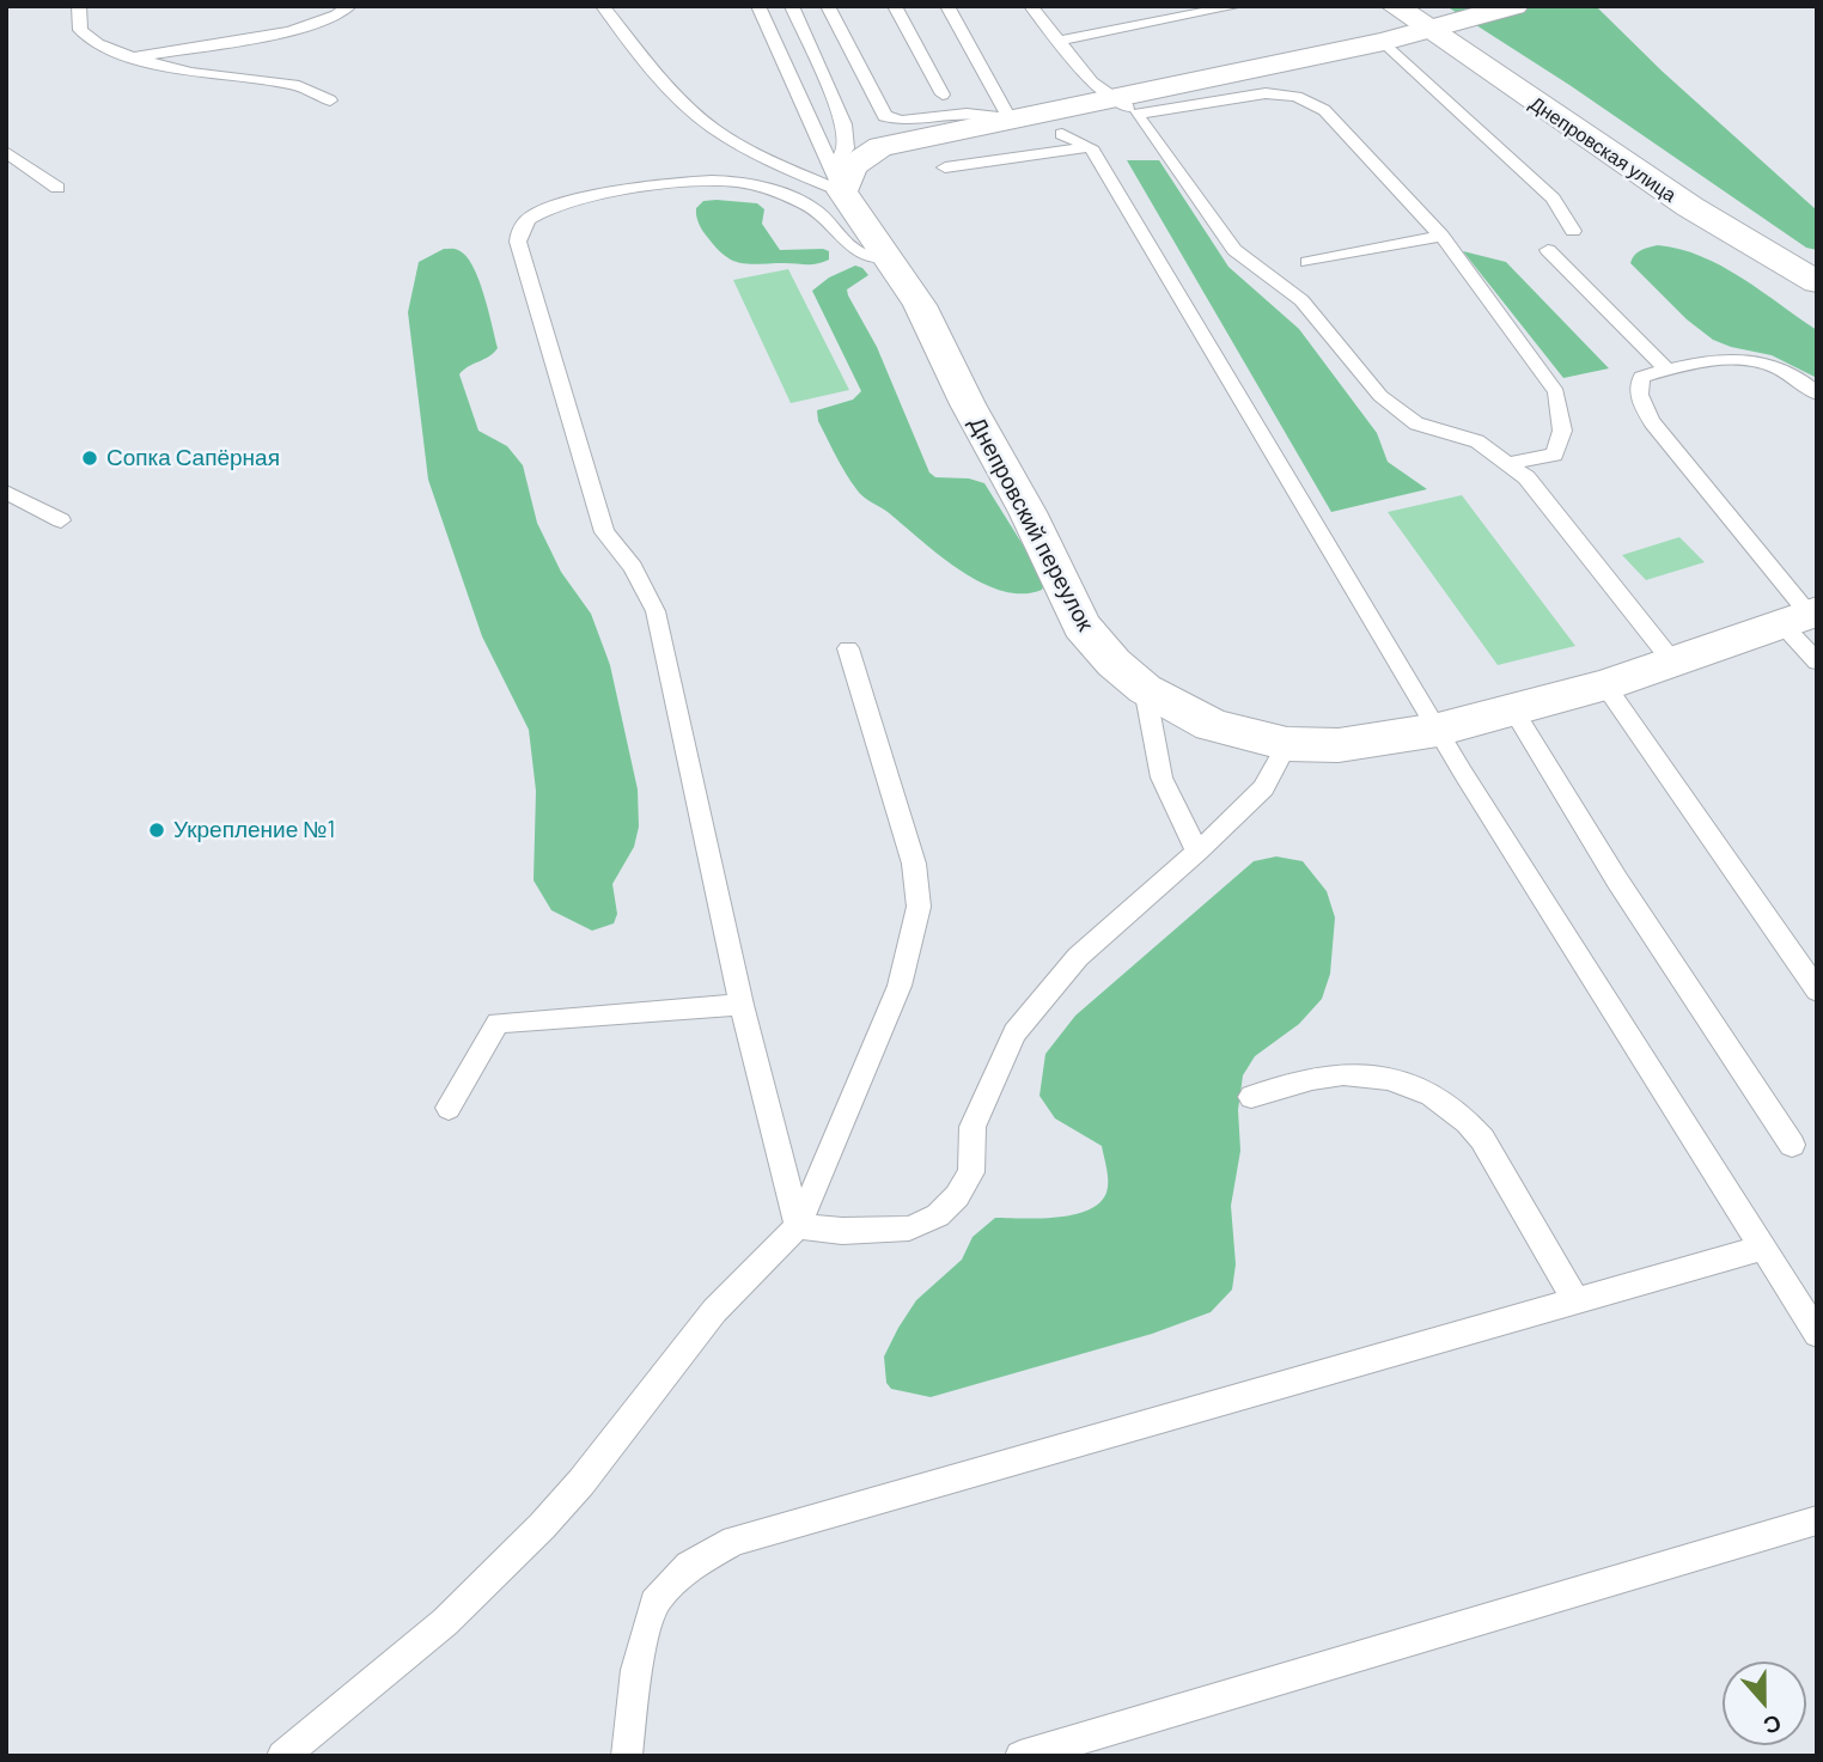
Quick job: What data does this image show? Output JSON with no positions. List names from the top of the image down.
{
  "streets": {
    "street": ["Днепровская улица", "Днепровский переулок"]
  },
  "places": ["Сопка Сапёрная", "Укрепление №1"],
  "north": "bottom"
}
